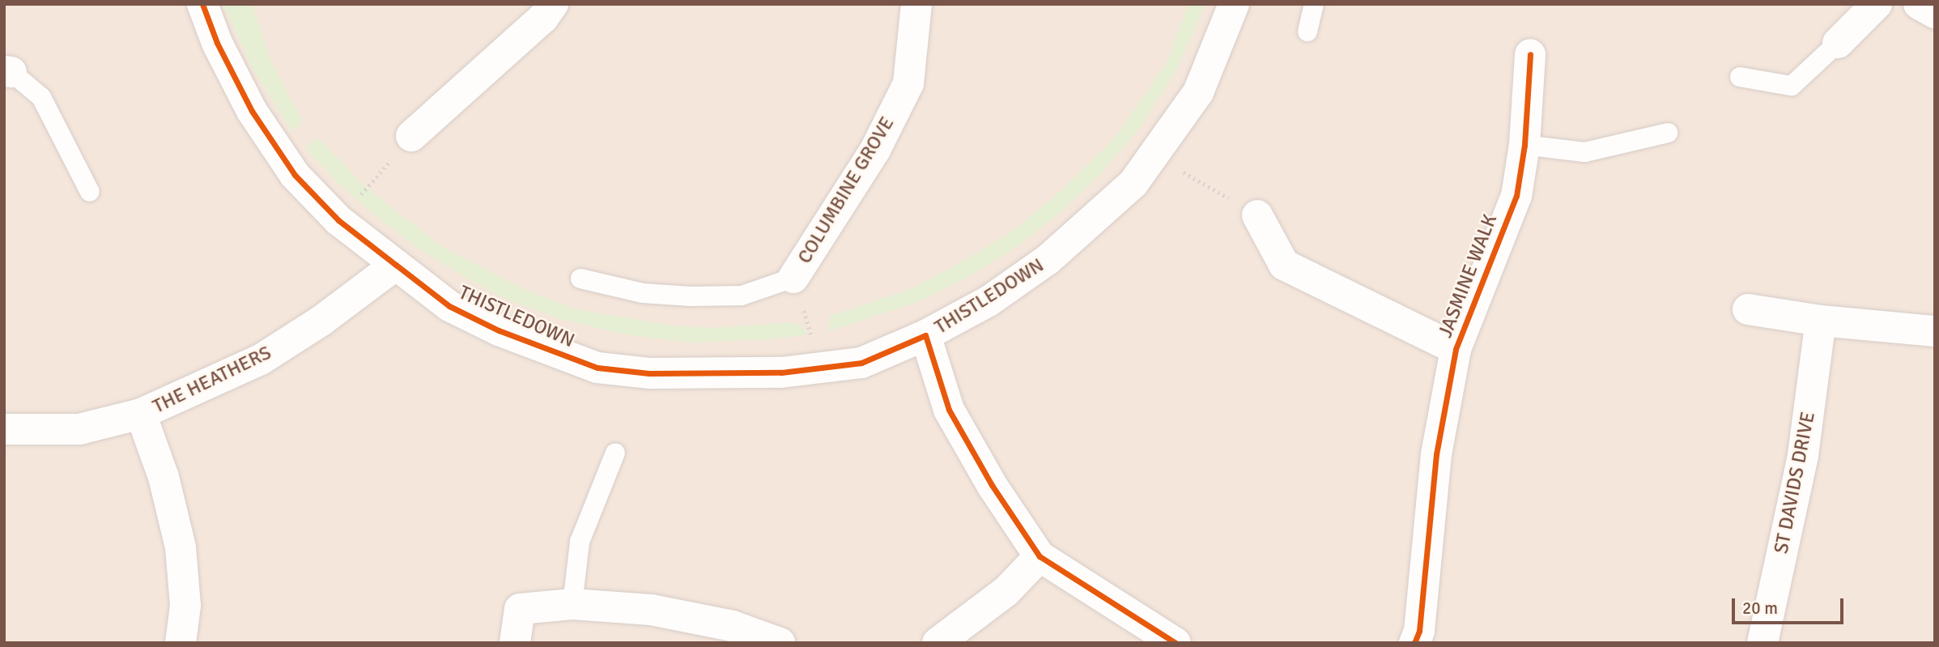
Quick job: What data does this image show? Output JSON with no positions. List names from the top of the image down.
{
  "streets": {
    "street": [
      "COLUMBINE GROVE",
      "JASMINE WALK",
      "THISTLEDOWN",
      "THE HEATHERS",
      "ST DAVIDS DRIVE"
    ]
  },
  "crossings": [
    ["THISTLEDOWN", "THE HEATHERS"]
  ],
  "scale_bar": "20 m"
}
